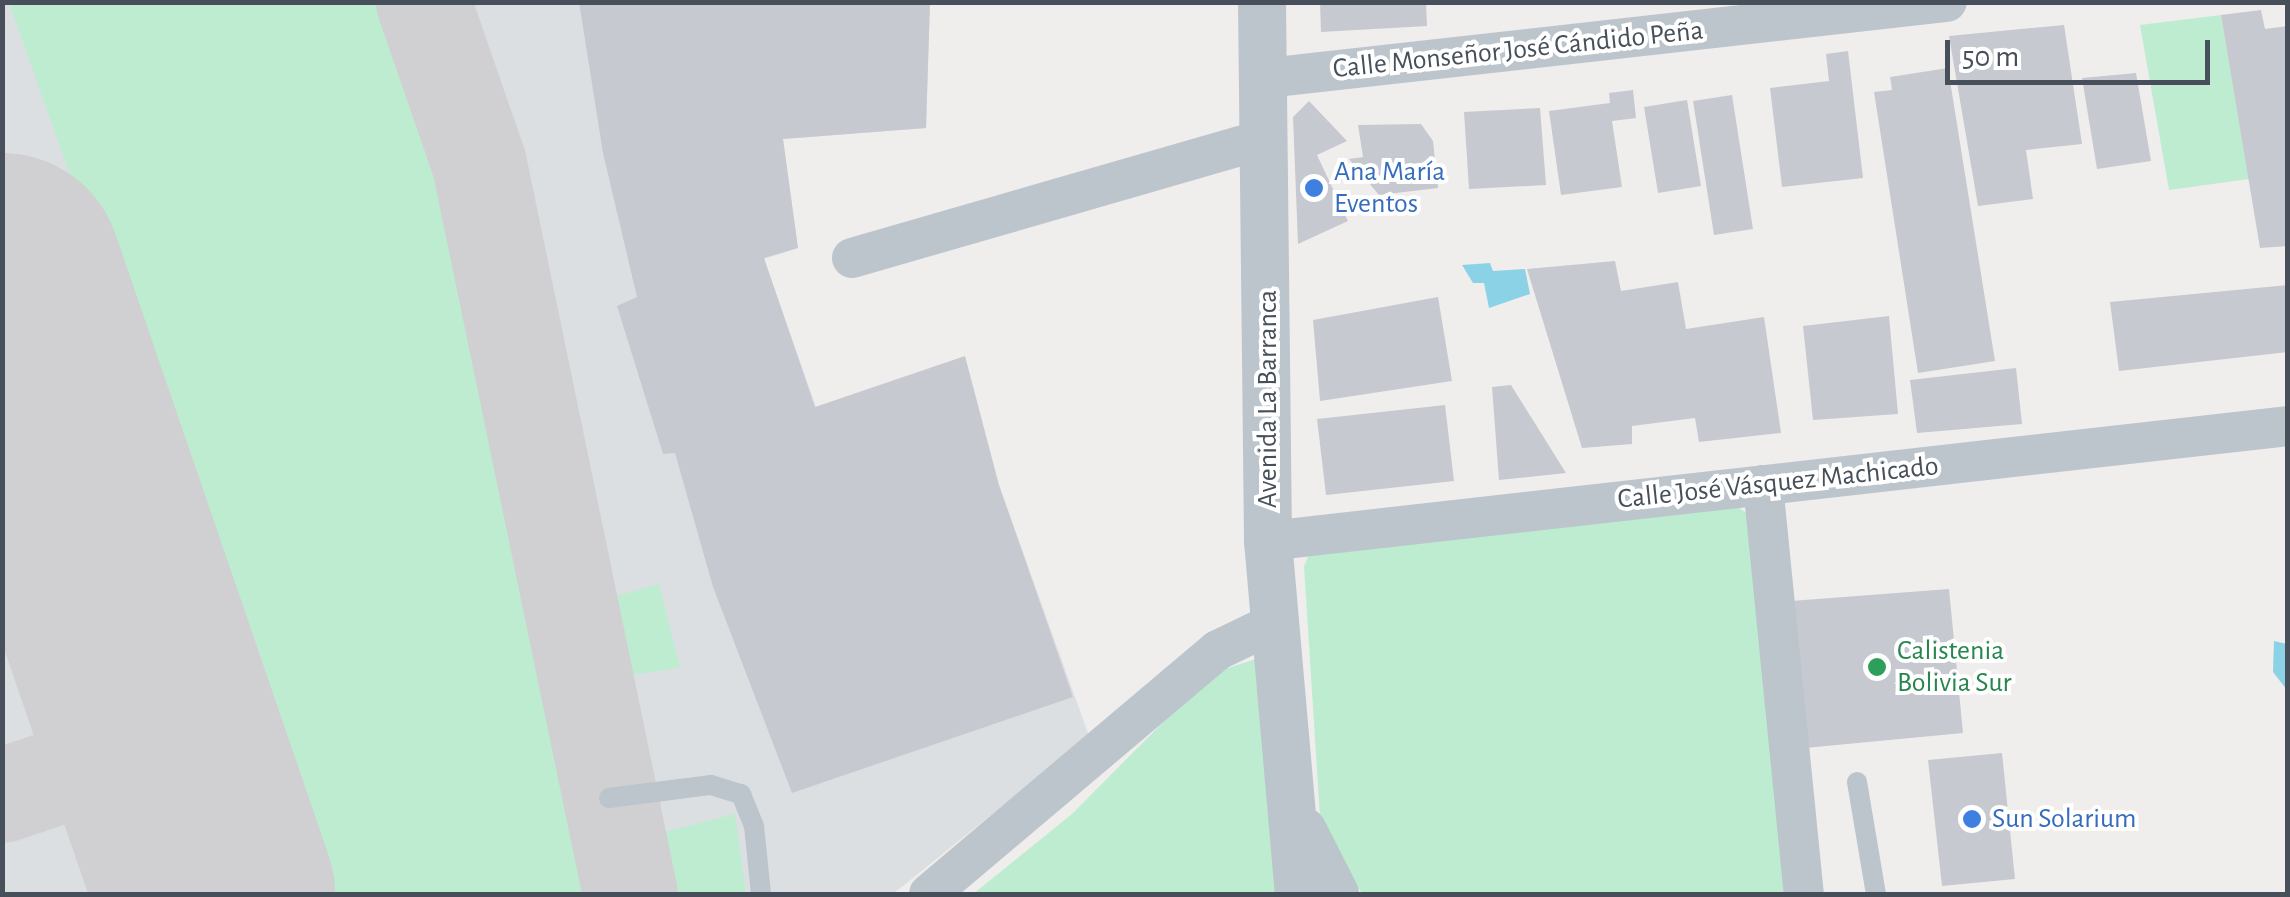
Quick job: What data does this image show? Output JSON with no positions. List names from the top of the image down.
{
  "streets": {
    "street": ["Calle Monseñor José Cándido Peña", "Avenida La Barranca", "Calle José Vásquez Machicado"]
  },
  "crossings": [
    ["Calle Monseñor José Cándido Peña", "Avenida La Barranca"],
    ["Avenida La Barranca", "Calle José Vásquez Machicado"]
  ],
  "places": ["Ana María Eventos", "Calistenia Bolivia Sur", "Sun Solarium"],
  "scale_bar": "50 m"
}
